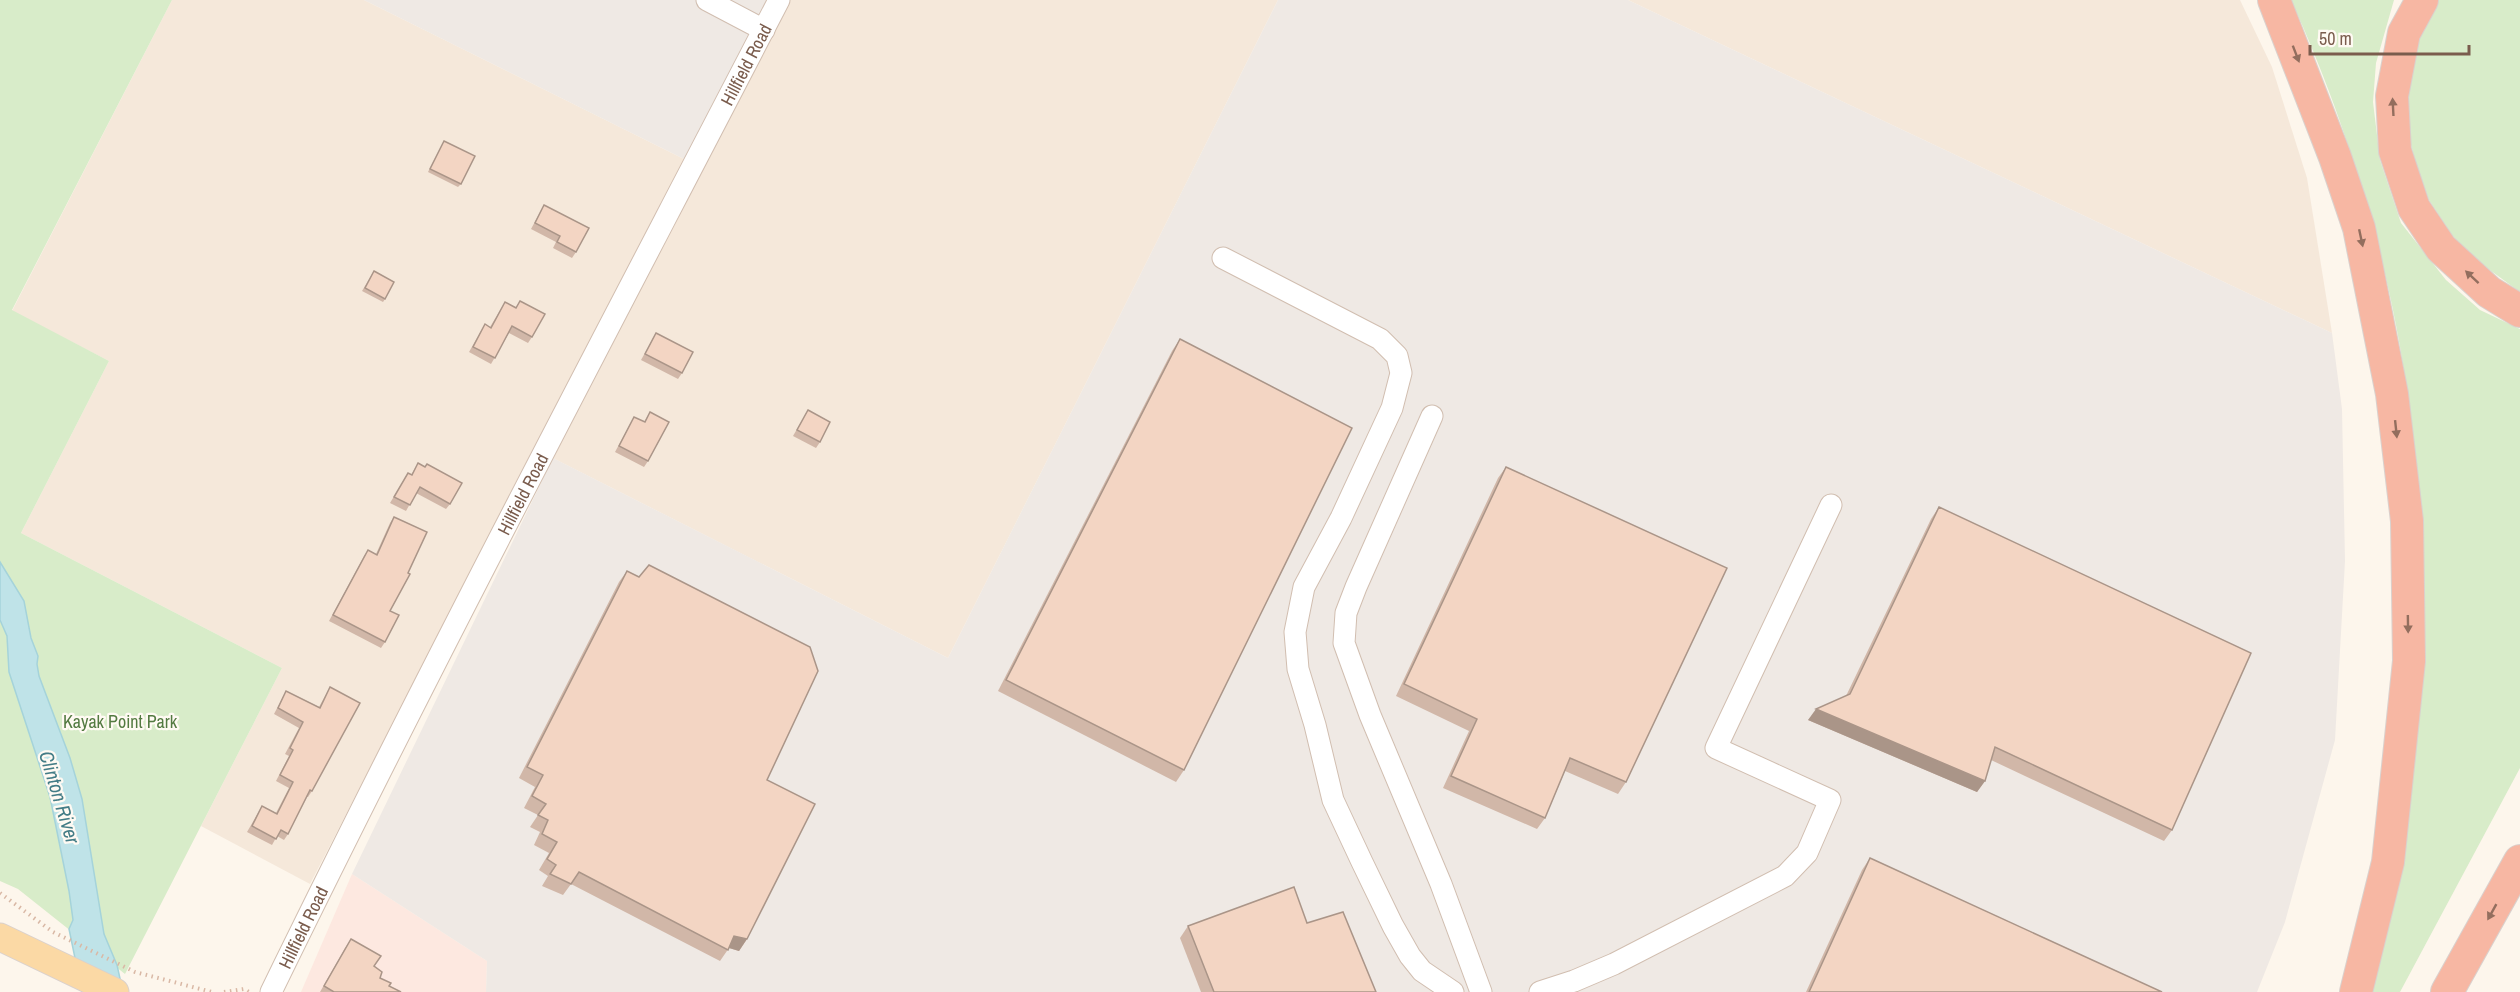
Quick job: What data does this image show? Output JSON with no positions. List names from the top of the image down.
{
  "streets": {
    "street": ["Hillfield Road"]
  },
  "water": ["Clinton River"],
  "parks": ["Kayak Point Park"],
  "scale_bar": "50 m"
}
